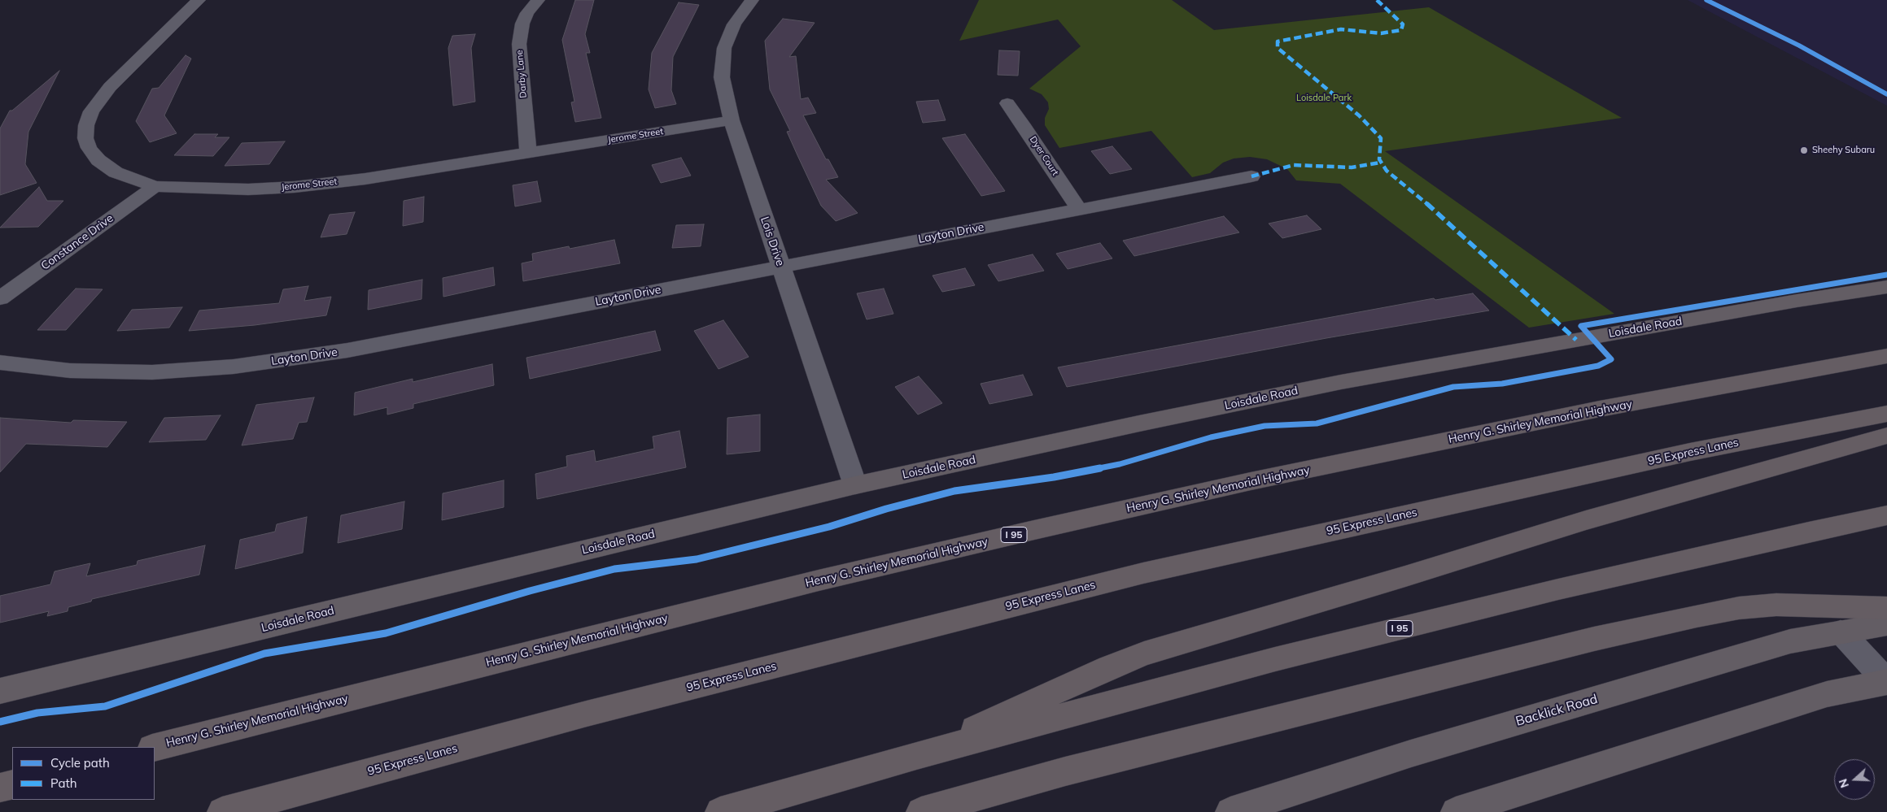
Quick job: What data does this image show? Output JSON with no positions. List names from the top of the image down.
{
  "streets": {
    "highway": ["Henry G. Shirley Memorial Highway", "95 Express Lanes", "I 95"],
    "main road": ["Loisdale Road", "Backlick Road"],
    "street": [
      "Darby Lane",
      "Jerome Street",
      "Dyer Court",
      "Layton Drive",
      "Lois Drive",
      "Constance Drive"
    ]
  },
  "crossings": [
    ["Darby Lane", "Jerome Street"],
    ["Jerome Street", "Lois Drive"],
    ["Jerome Street", "Constance Drive"],
    ["Dyer Court", "Layton Drive"],
    ["Layton Drive", "Lois Drive"],
    ["Lois Drive", "Loisdale Road"]
  ],
  "parks": ["Loisdale Park"],
  "places": ["Sheehy Subaru"],
  "legend": ["Cycle path", "Path"],
  "north": "left"
}
